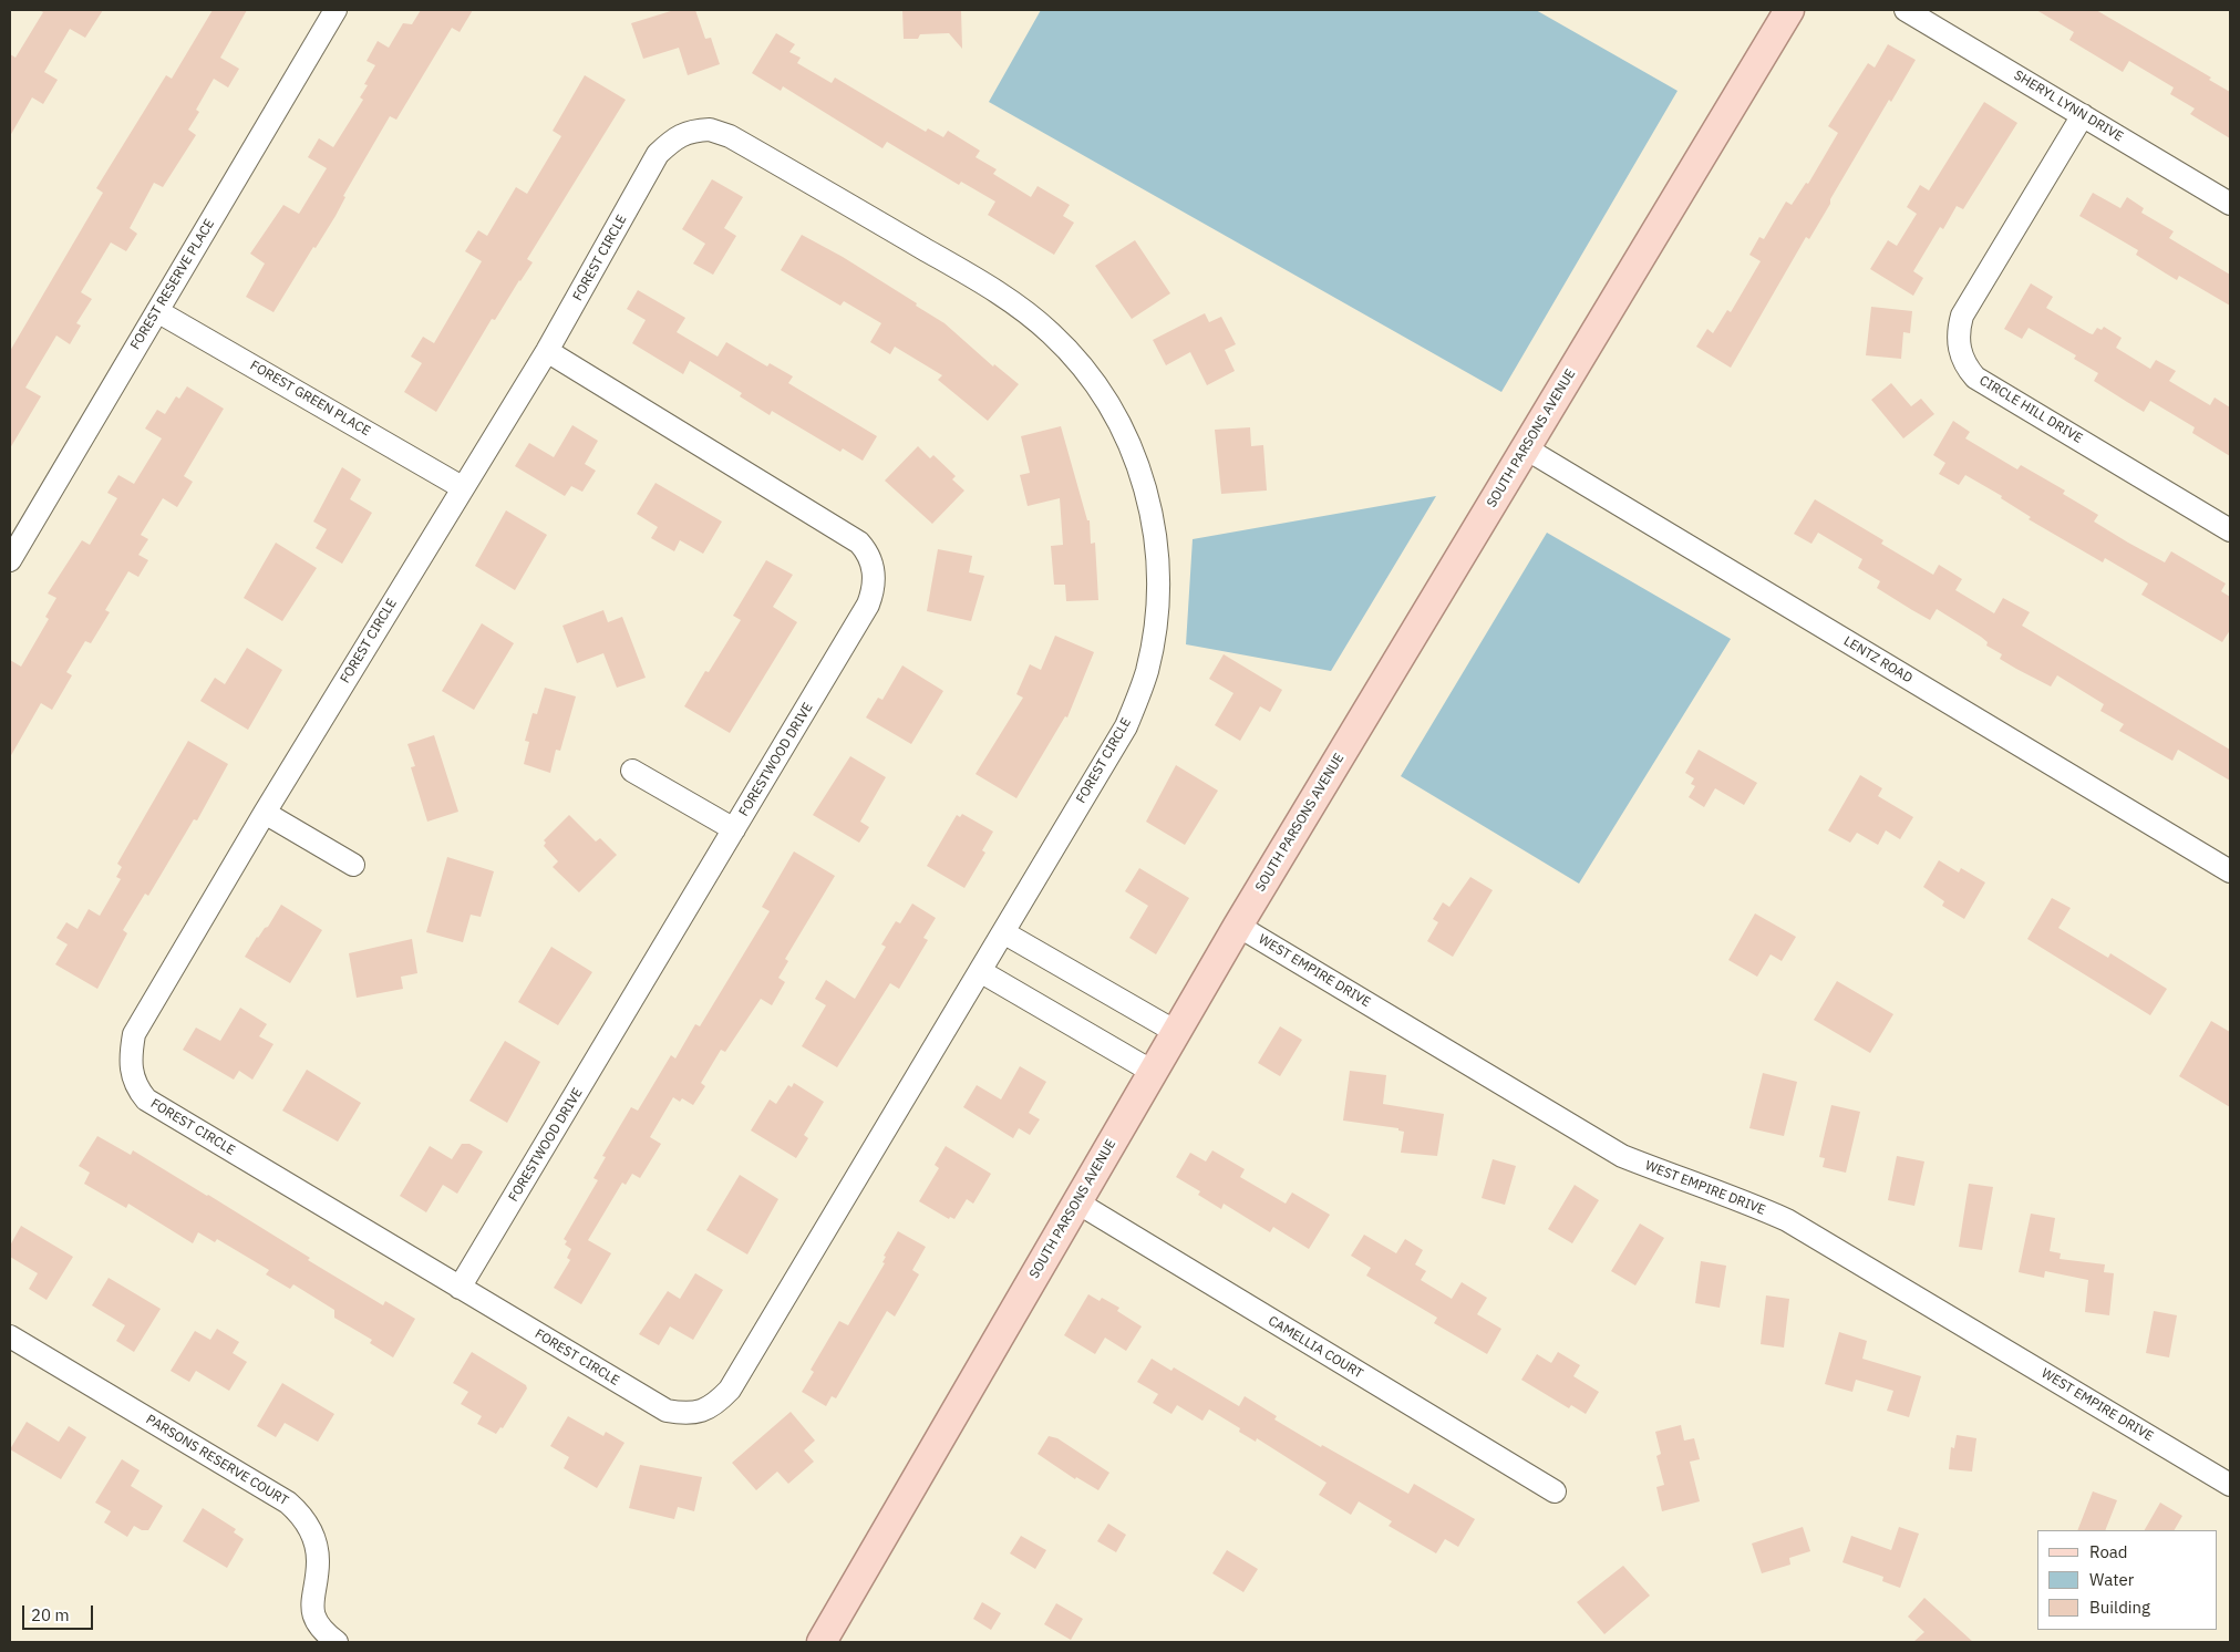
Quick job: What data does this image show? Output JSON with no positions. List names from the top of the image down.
{
  "streets": {
    "main road": ["SOUTH PARSONS AVENUE"],
    "street": [
      "SHERYL LYNN DRIVE",
      "FOREST CIRCLE",
      "FOREST RESERVE PLACE",
      "FOREST GREEN PLACE",
      "CIRCLE HILL DRIVE",
      "LENTZ ROAD",
      "FORESTWOOD DRIVE",
      "WEST EMPIRE DRIVE",
      "CAMELLIA COURT",
      "PARSONS RESERVE COURT"
    ]
  },
  "crossings": [
    ["SHERYL LYNN DRIVE", "CIRCLE HILL DRIVE"],
    ["FOREST CIRCLE", "FOREST GREEN PLACE"],
    ["FOREST CIRCLE", "FORESTWOOD DRIVE"],
    ["FOREST RESERVE PLACE", "FOREST GREEN PLACE"],
    ["SOUTH PARSONS AVENUE", "LENTZ ROAD"],
    ["SOUTH PARSONS AVENUE", "WEST EMPIRE DRIVE"],
    ["SOUTH PARSONS AVENUE", "CAMELLIA COURT"]
  ],
  "legend": ["Road", "Water", "Building"],
  "scale_bar": "20 m"
}
